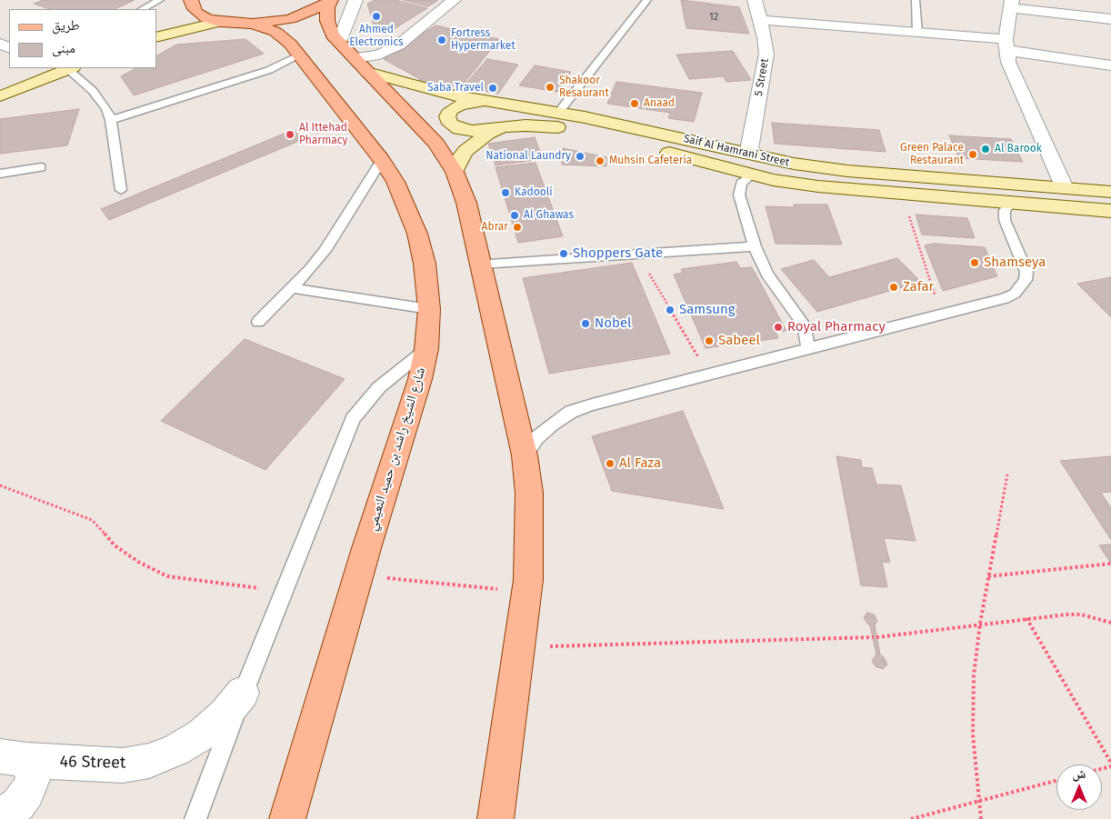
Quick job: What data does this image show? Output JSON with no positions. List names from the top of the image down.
{
  "streets": {
    "main road": ["شارع الشيخ راشد بن حميد النعيمي"],
    "street": ["5 Street", "Saif Al Hamrani Street", "46 Street"]
  },
  "crossings": [
    ["5 Street", "Saif Al Hamrani Street"]
  ],
  "places": [
    "Ahmed Electronics",
    "Fortress Hypermarket",
    "Shakoor Resaurant",
    "Saba Travel",
    "Anaad",
    "Al Ittehad Pharmacy",
    "Al Barook",
    "Green Palace Restaurant",
    "National Laundry",
    "Muhsin Cafeteria",
    "Kadooli",
    "Al Ghawas",
    "Abrar",
    "Shoppers Gate",
    "Shamseya",
    "Zafar",
    "Samsung",
    "Nobel",
    "Royal Pharmacy",
    "Sabeel",
    "Al Faza"
  ],
  "house_numbers": ["12"],
  "legend": ["طريق", "مبنى"],
  "north": "top"
}
